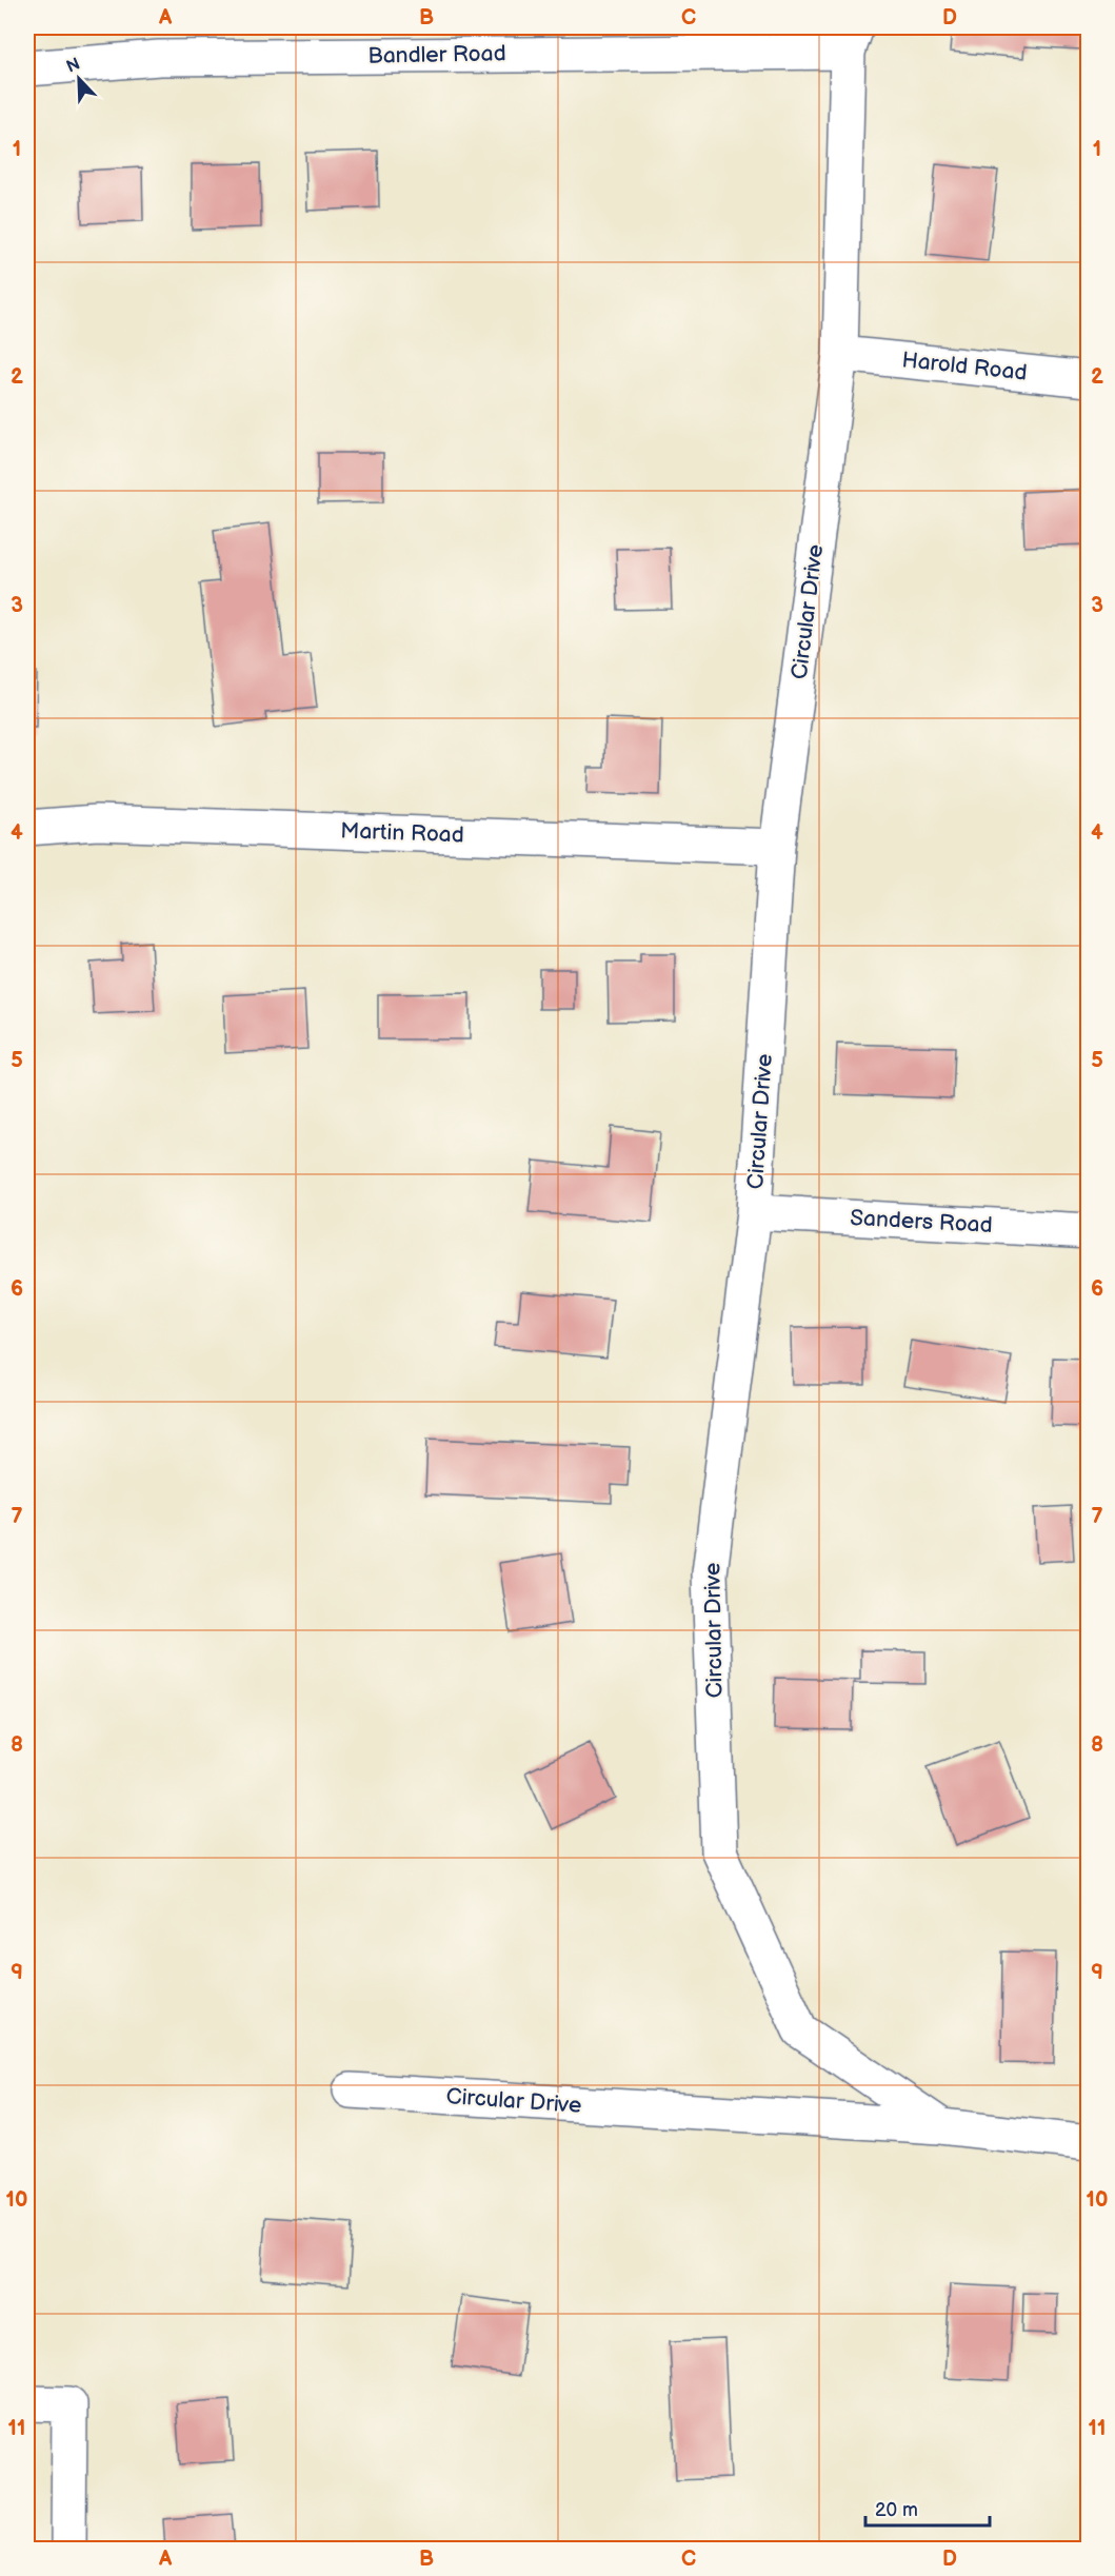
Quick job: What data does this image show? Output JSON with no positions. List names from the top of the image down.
{
  "streets": {
    "street": [
      "Bandler Road",
      "Harold Road",
      "Circular Drive",
      "Martin Road",
      "Sanders Road"
    ]
  },
  "crossings": [
    ["Bandler Road", "Circular Drive"],
    ["Harold Road", "Circular Drive"],
    ["Circular Drive", "Martin Road"],
    ["Circular Drive", "Sanders Road"]
  ],
  "scale_bar": "20 m",
  "north": "top left",
  "grid": {
    "columns": [
      "A",
      "B",
      "C",
      "D"
    ],
    "rows": [
      "1",
      "2",
      "3",
      "4",
      "5",
      "6",
      "7",
      "8",
      "9",
      "10",
      "11"
    ]
  }
}
